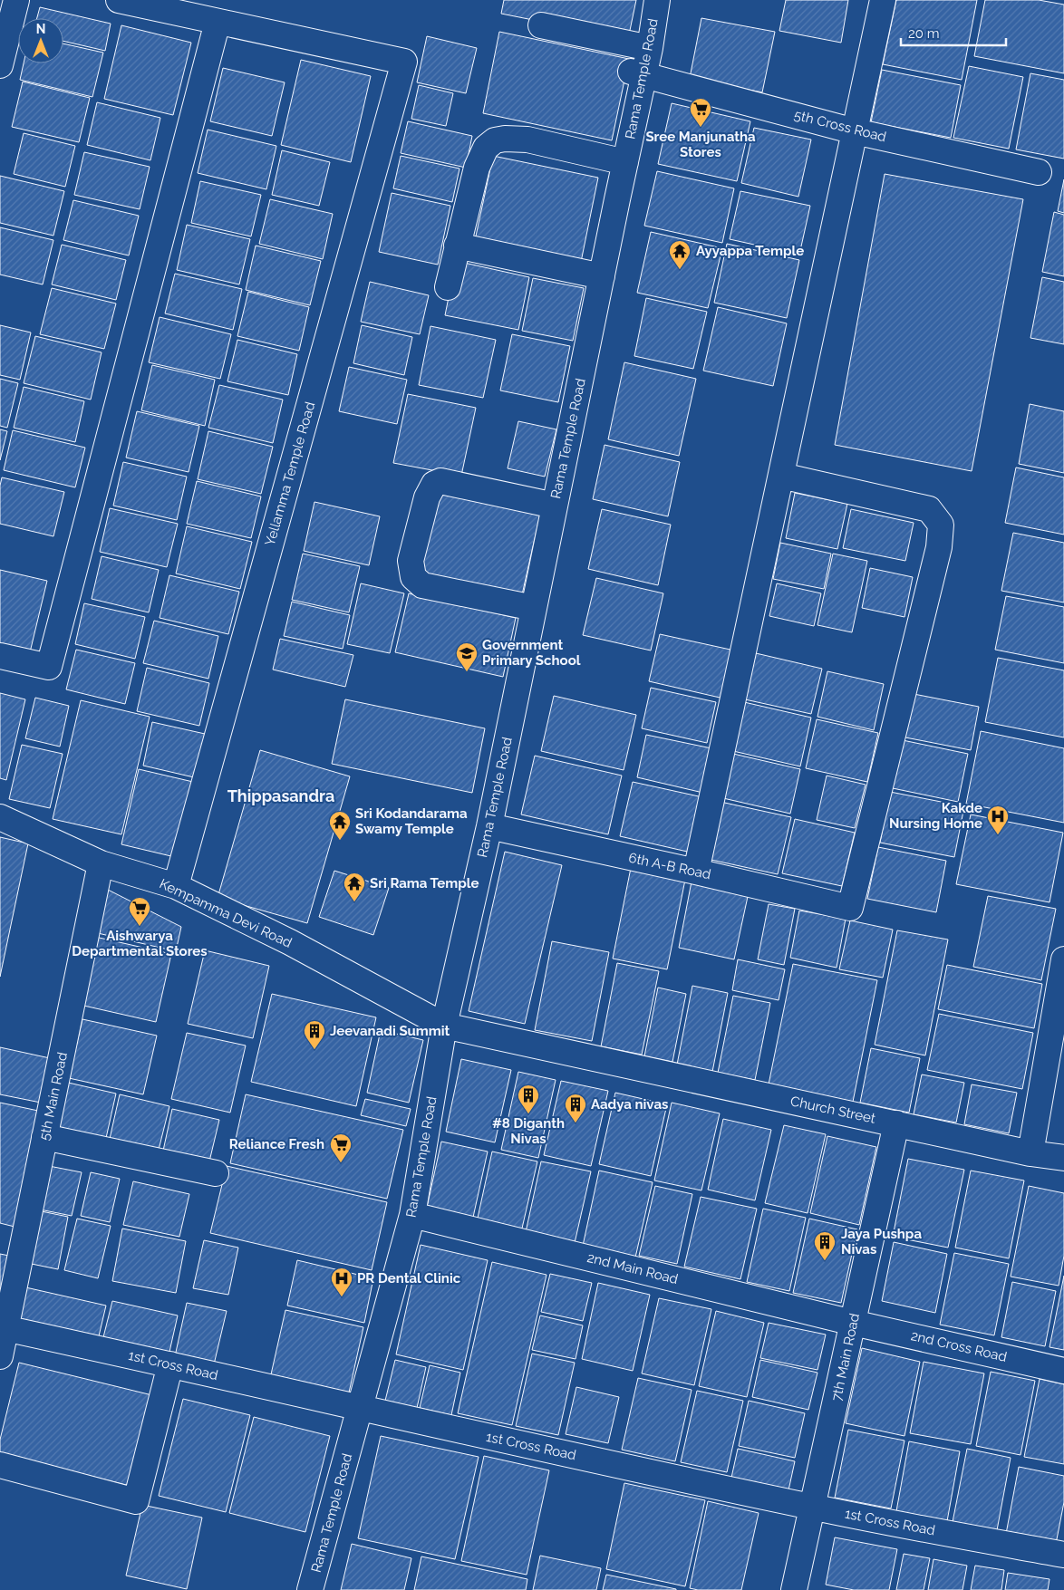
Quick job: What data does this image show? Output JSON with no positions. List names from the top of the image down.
{
  "streets": {
    "street": [
      "Rama Temple Road",
      "5th Cross Road",
      "Yellamma Temple Road",
      "6th A-B Road",
      "Kempamma Devi Road",
      "5th Main Road",
      "Church Street",
      "2nd Main Road",
      "2nd Cross Road",
      "7th Main Road",
      "1st Cross Road"
    ]
  },
  "crossings": [
    ["Rama Temple Road", "5th Cross Road"],
    ["Rama Temple Road", "6th A-B Road"],
    ["Rama Temple Road", "Kempamma Devi Road"],
    ["Rama Temple Road", "Church Street"],
    ["Rama Temple Road", "2nd Main Road"],
    ["Rama Temple Road", "1st Cross Road"],
    ["Yellamma Temple Road", "Kempamma Devi Road"],
    ["Kempamma Devi Road", "5th Main Road"],
    ["Kempamma Devi Road", "Church Street"],
    ["5th Main Road", "1st Cross Road"],
    ["Church Street", "7th Main Road"],
    ["2nd Main Road", "2nd Cross Road"],
    ["2nd Main Road", "7th Main Road"],
    ["2nd Cross Road", "7th Main Road"],
    ["7th Main Road", "1st Cross Road"]
  ],
  "districts": ["Thippasandra"],
  "places": {
    "supermarket": ["Sree Manjunatha Stores", "Aishwarya Departmental Stores", "Reliance Fresh"],
    "temple": ["Ayyappa Temple", "Sri Kodandarama Swamy Temple", "Sri Rama Temple"],
    "school or university": ["Government Primary School"],
    "hospital": ["Kakde Nursing Home", "PR Dental Clinic"],
    "building": [
      "Jeevanadi Summit",
      "#8 Diganth Nivas",
      "Aadya nivas",
      "Jaya Pushpa Nivas"
    ]
  },
  "scale_bar": "20 m",
  "north": "top"
}
